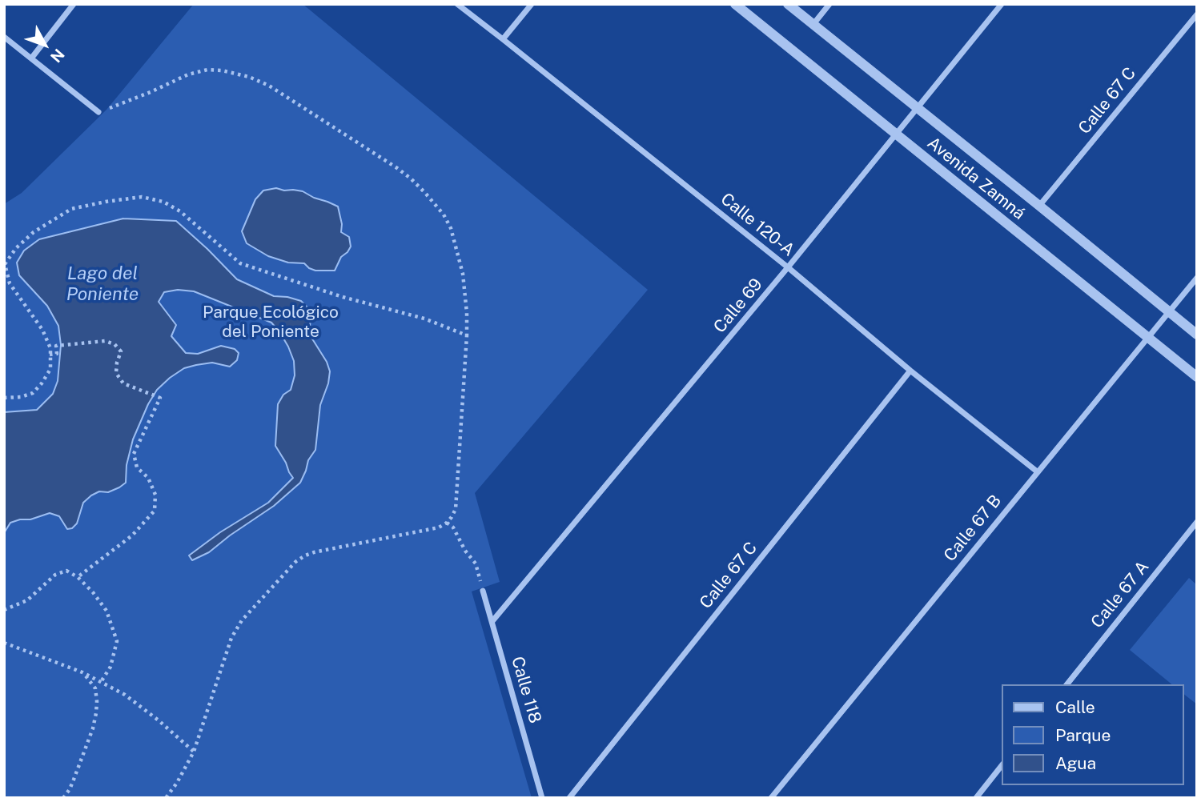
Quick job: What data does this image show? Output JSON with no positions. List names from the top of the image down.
{
  "streets": {
    "street": [
      "Calle 67 C",
      "Avenida Zamná",
      "Calle 120-A",
      "Calle 69",
      "Calle 67 B",
      "Calle 67 A",
      "Calle 118"
    ]
  },
  "crossings": [
    ["Calle 67 C", "Avenida Zamná"],
    ["Calle 67 C", "Calle 120-A"],
    ["Avenida Zamná", "Calle 69"],
    ["Avenida Zamná", "Calle 67 B"],
    ["Calle 120-A", "Calle 69"],
    ["Calle 120-A", "Calle 67 B"],
    ["Calle 69", "Calle 118"]
  ],
  "water": ["Lago del Poniente"],
  "parks": ["Parque Ecológico del Poniente"],
  "legend": ["Calle", "Parque", "Agua"],
  "north": "bottom right"
}
